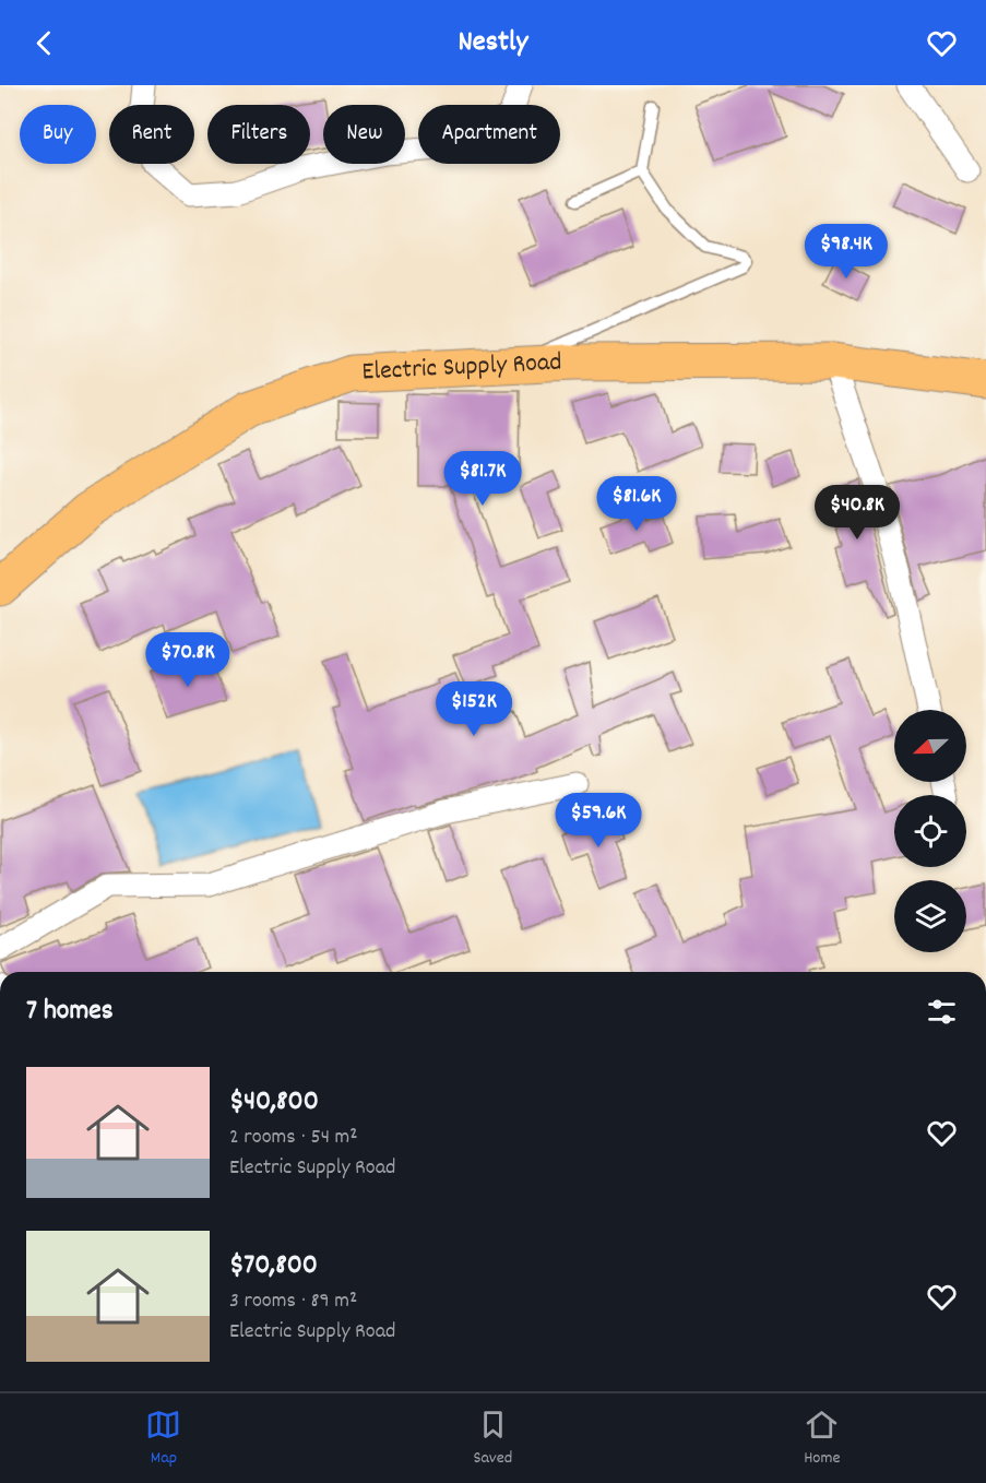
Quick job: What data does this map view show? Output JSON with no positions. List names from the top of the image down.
{
  "streets": {
    "main road": ["Electric Supply Road"]
  },
  "north": "left",
  "page": {
    "header": "Nestly",
    "chip": [
      "Buy",
      "Rent",
      "Filters",
      "New",
      "Apartment"
    ],
    "price": [
      "$98.4K",
      "$81.7K",
      "$81.6K",
      "$40.8K",
      "$70.8K",
      "$152K",
      "$59.6K"
    ],
    "heading": "7 homes",
    "list": [
      {
        "name": "$40,800",
        "note": "2 rooms · 54 m² · Electric Supply Road"
      },
      {
        "name": "$70,800",
        "note": "3 rooms · 89 m² · Electric Supply Road"
      }
    ],
    "tabs": ["Map", "Saved", "Home"]
  }
}
